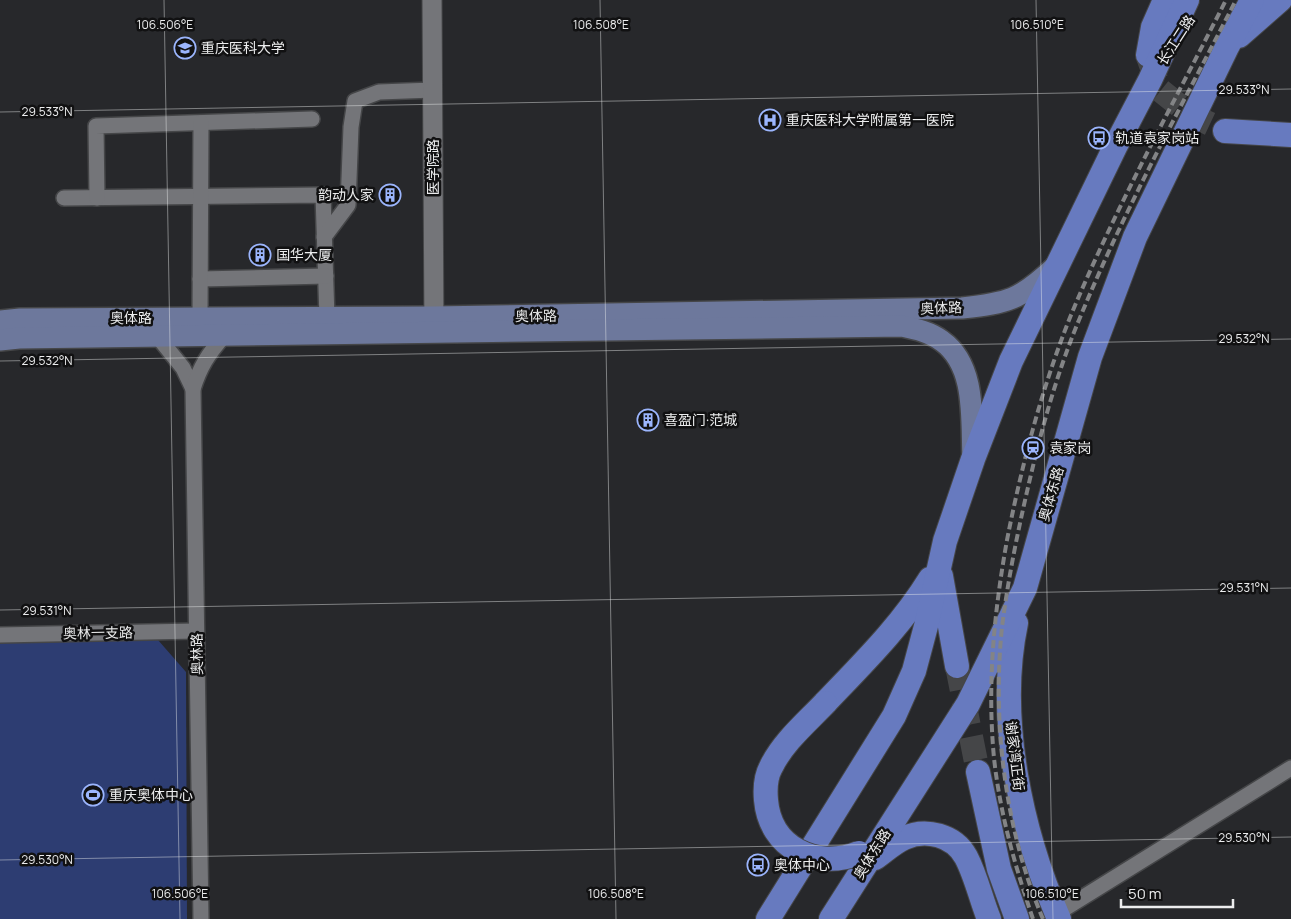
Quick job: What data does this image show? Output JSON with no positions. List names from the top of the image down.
{
  "streets": {
    "main road": [
      "长江二路",
      "奥体路",
      "奥体东路",
      "谢家湾正街"
    ],
    "street": ["医学院路", "奥林一支路", "奥林路"]
  },
  "crossings": [
    ["医学院路", "奥体路"],
    ["奥体路", "奥林路"],
    ["奥体东路", "谢家湾正街"],
    ["奥林一支路", "奥林路"]
  ],
  "places": {
    "school or university": ["重庆医科大学"],
    "hospital": ["重庆医科大学附属第一医院"],
    "bus stop": ["轨道袁家岗站", "奥体中心"],
    "building": ["韵动人家", "国华大厦", "喜盈门·范城"],
    "station": ["袁家岗"],
    "sports": ["重庆奥体中心"]
  },
  "scale_bar": "50 m",
  "coordinates": [
    "106.506°E",
    "106.508°E",
    "106.510°E",
    "29.533°N",
    "29.532°N",
    "29.531°N",
    "29.530°N"
  ]
}
